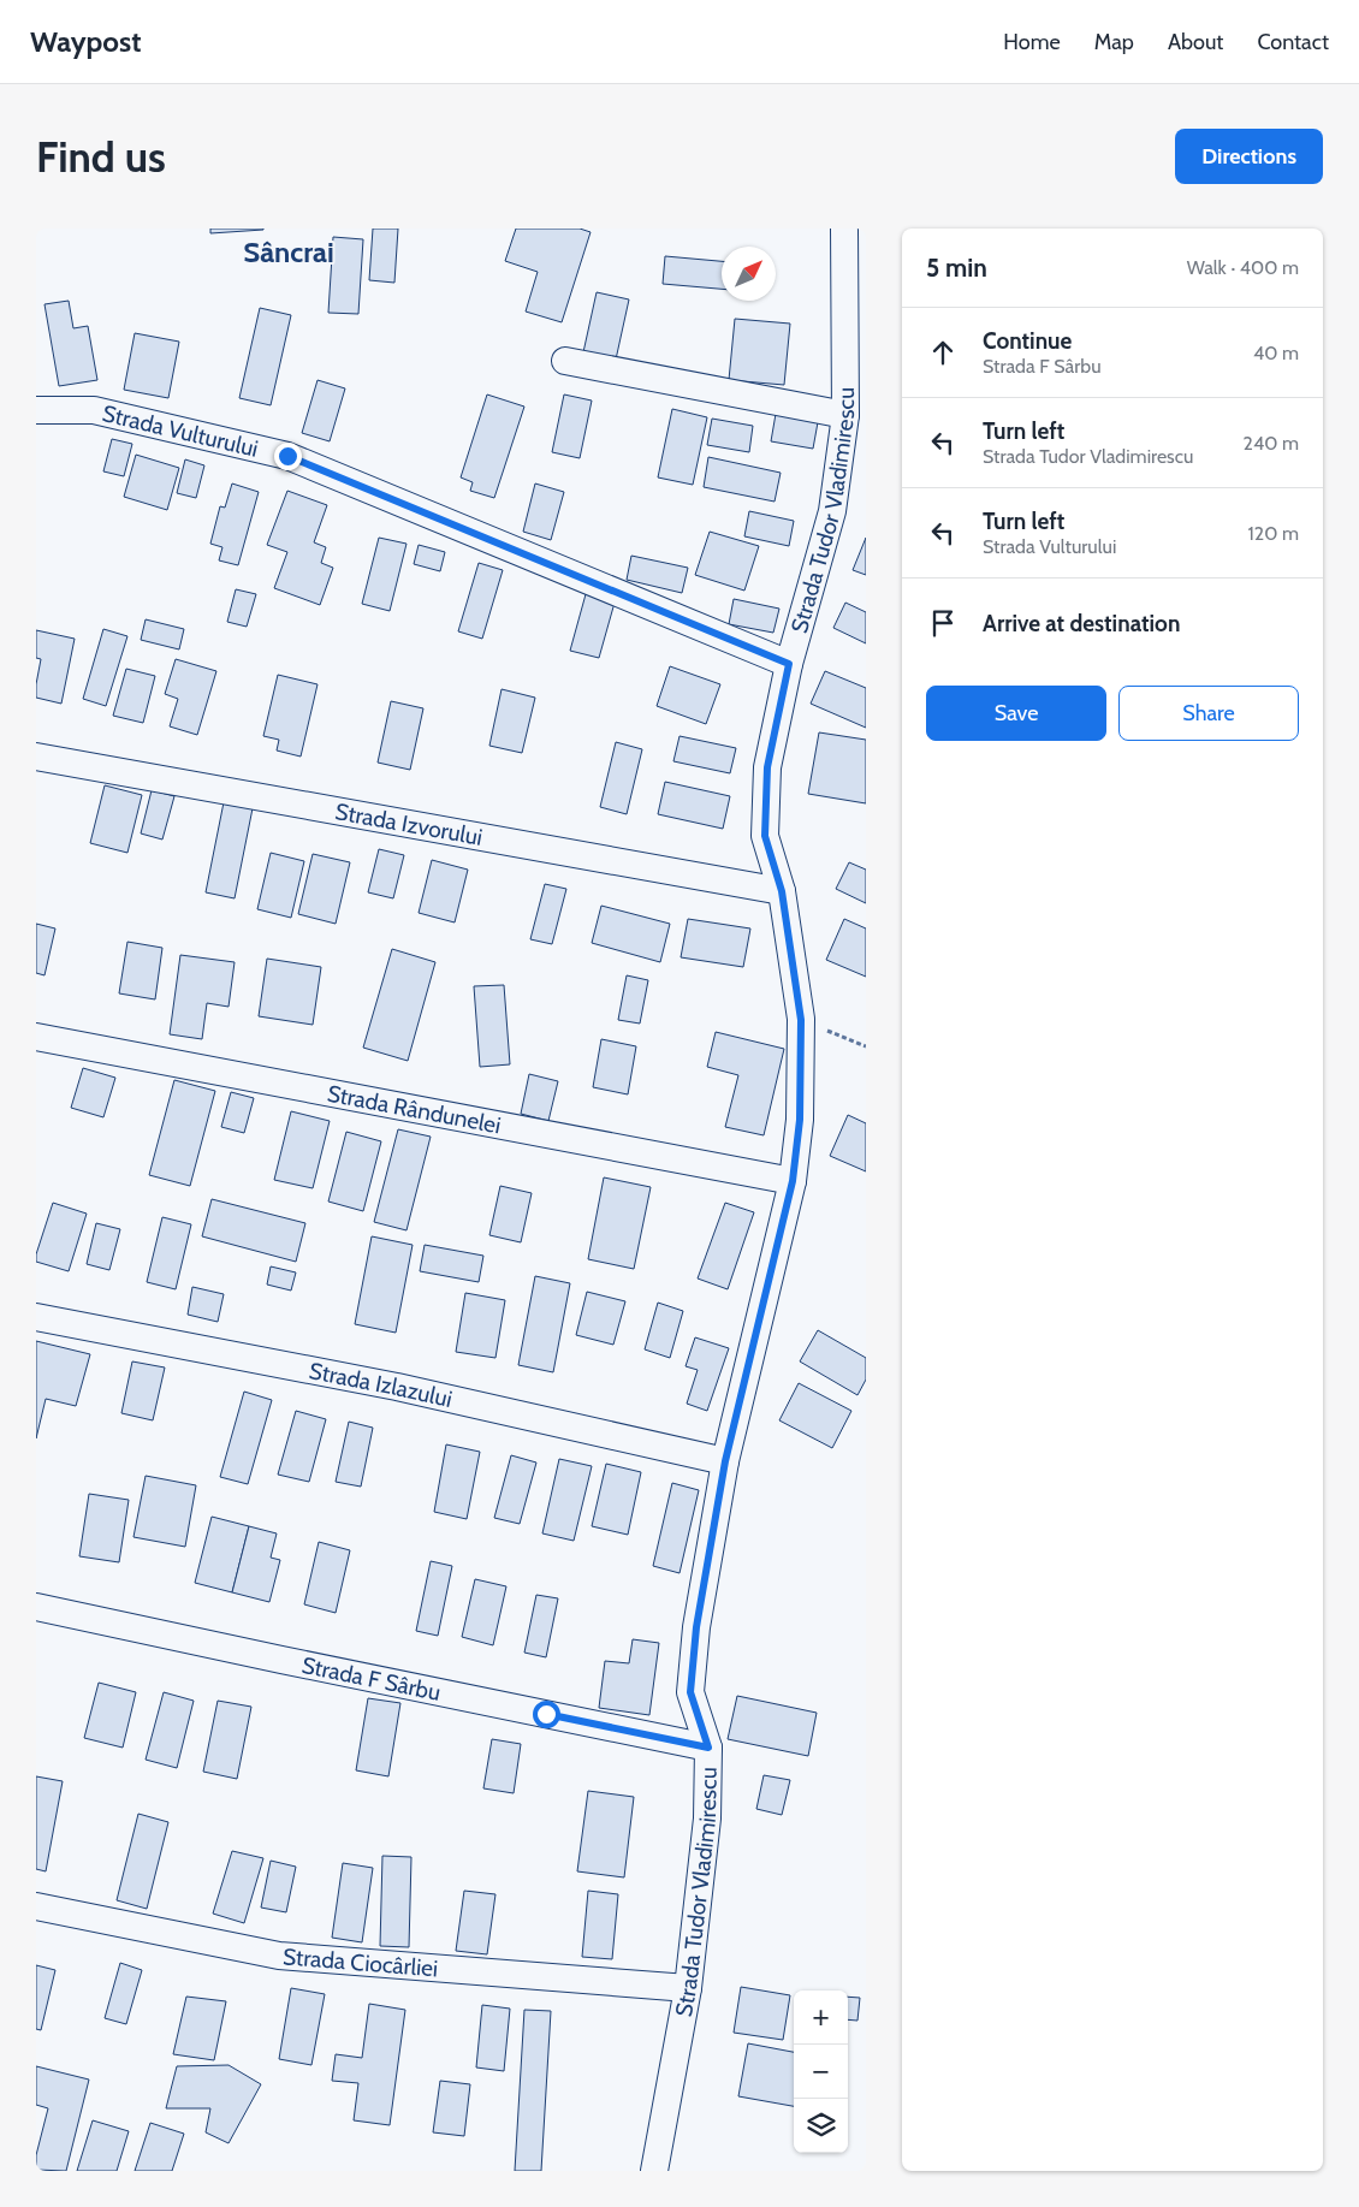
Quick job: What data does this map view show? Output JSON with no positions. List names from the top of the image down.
{
  "streets": {
    "street": [
      "Strada Vulturului",
      "Strada Tudor Vladimirescu",
      "Strada Izvorului",
      "Strada Rândunelei",
      "Strada Izlazului",
      "Strada F Sârbu",
      "Strada Ciocârliei"
    ]
  },
  "crossings": [
    ["Strada Vulturului", "Strada Tudor Vladimirescu"],
    ["Strada Tudor Vladimirescu", "Strada Izvorului"],
    ["Strada Tudor Vladimirescu", "Strada Rândunelei"],
    ["Strada Tudor Vladimirescu", "Strada Izlazului"],
    ["Strada Tudor Vladimirescu", "Strada F Sârbu"],
    ["Strada Tudor Vladimirescu", "Strada Ciocârliei"]
  ],
  "districts": ["Sâncrai"],
  "north": "top right",
  "page": {
    "header": "Waypost",
    "nav": [
      "Home",
      "Map",
      "About",
      "Contact"
    ],
    "buttons": [
      "Directions",
      ["Save", "Share"]
    ],
    "title": "Find us",
    "heading": ["5 min", "Walk · 400 m"],
    "list": [
      ["Continue", "Strada F Sârbu", "40 m"],
      ["Turn left", "Strada Tudor Vladimirescu", "240 m"],
      ["Turn left", "Strada Vulturului", "120 m"],
      "Arrive at destination"
    ],
    "map_buttons": ["+", "−"]
  }
}
